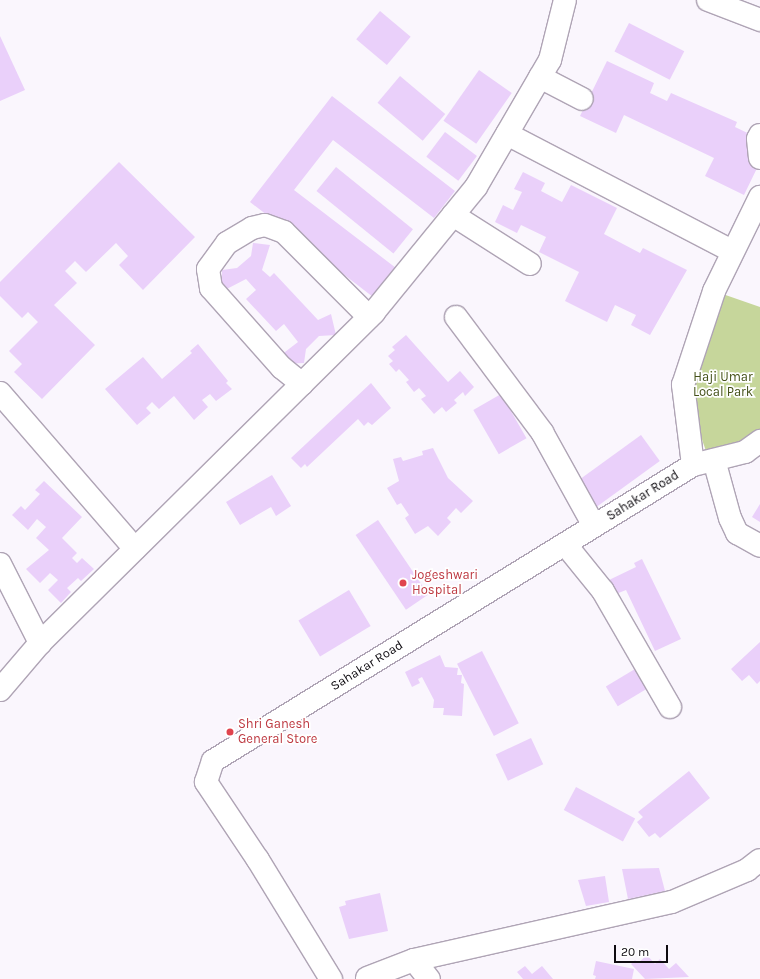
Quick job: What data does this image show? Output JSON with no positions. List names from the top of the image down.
{
  "streets": {
    "street": ["Sahakar Road"]
  },
  "parks": ["Haji Umar Local Park"],
  "places": ["Jogeshwari Hospital", "Shri Ganesh General Store"],
  "scale_bar": "20 m"
}
